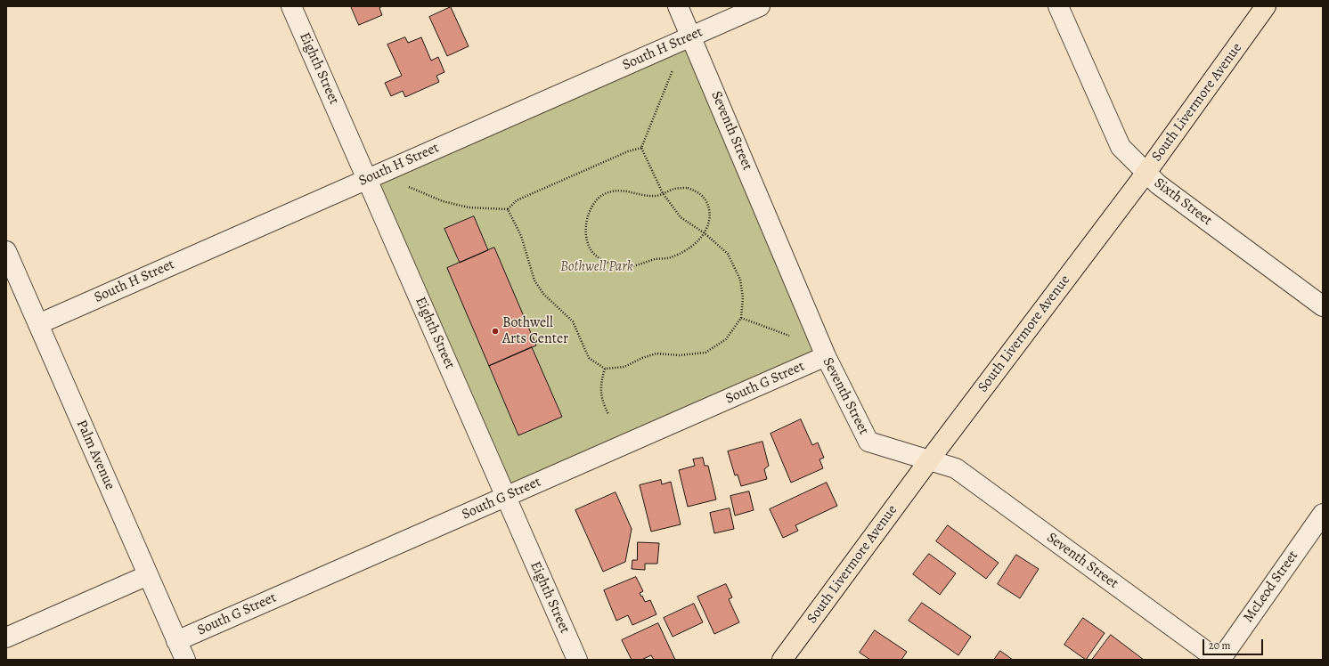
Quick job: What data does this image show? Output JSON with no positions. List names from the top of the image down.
{
  "streets": {
    "main road": ["South Livermore Avenue"],
    "street": [
      "South H Street",
      "Eighth Street",
      "Seventh Street",
      "Sixth Street",
      "South G Street",
      "Palm Avenue",
      "McLeod Street"
    ]
  },
  "crossings": [
    ["South H Street", "Eighth Street"],
    ["South H Street", "Seventh Street"],
    ["South H Street", "Palm Avenue"],
    ["Eighth Street", "South G Street"],
    ["South Livermore Avenue", "Seventh Street"],
    ["South Livermore Avenue", "Sixth Street"],
    ["Seventh Street", "South G Street"],
    ["Seventh Street", "McLeod Street"],
    ["South G Street", "Palm Avenue"]
  ],
  "parks": ["Bothwell Park"],
  "places": ["Bothwell Arts Center"],
  "scale_bar": "20 m"
}
